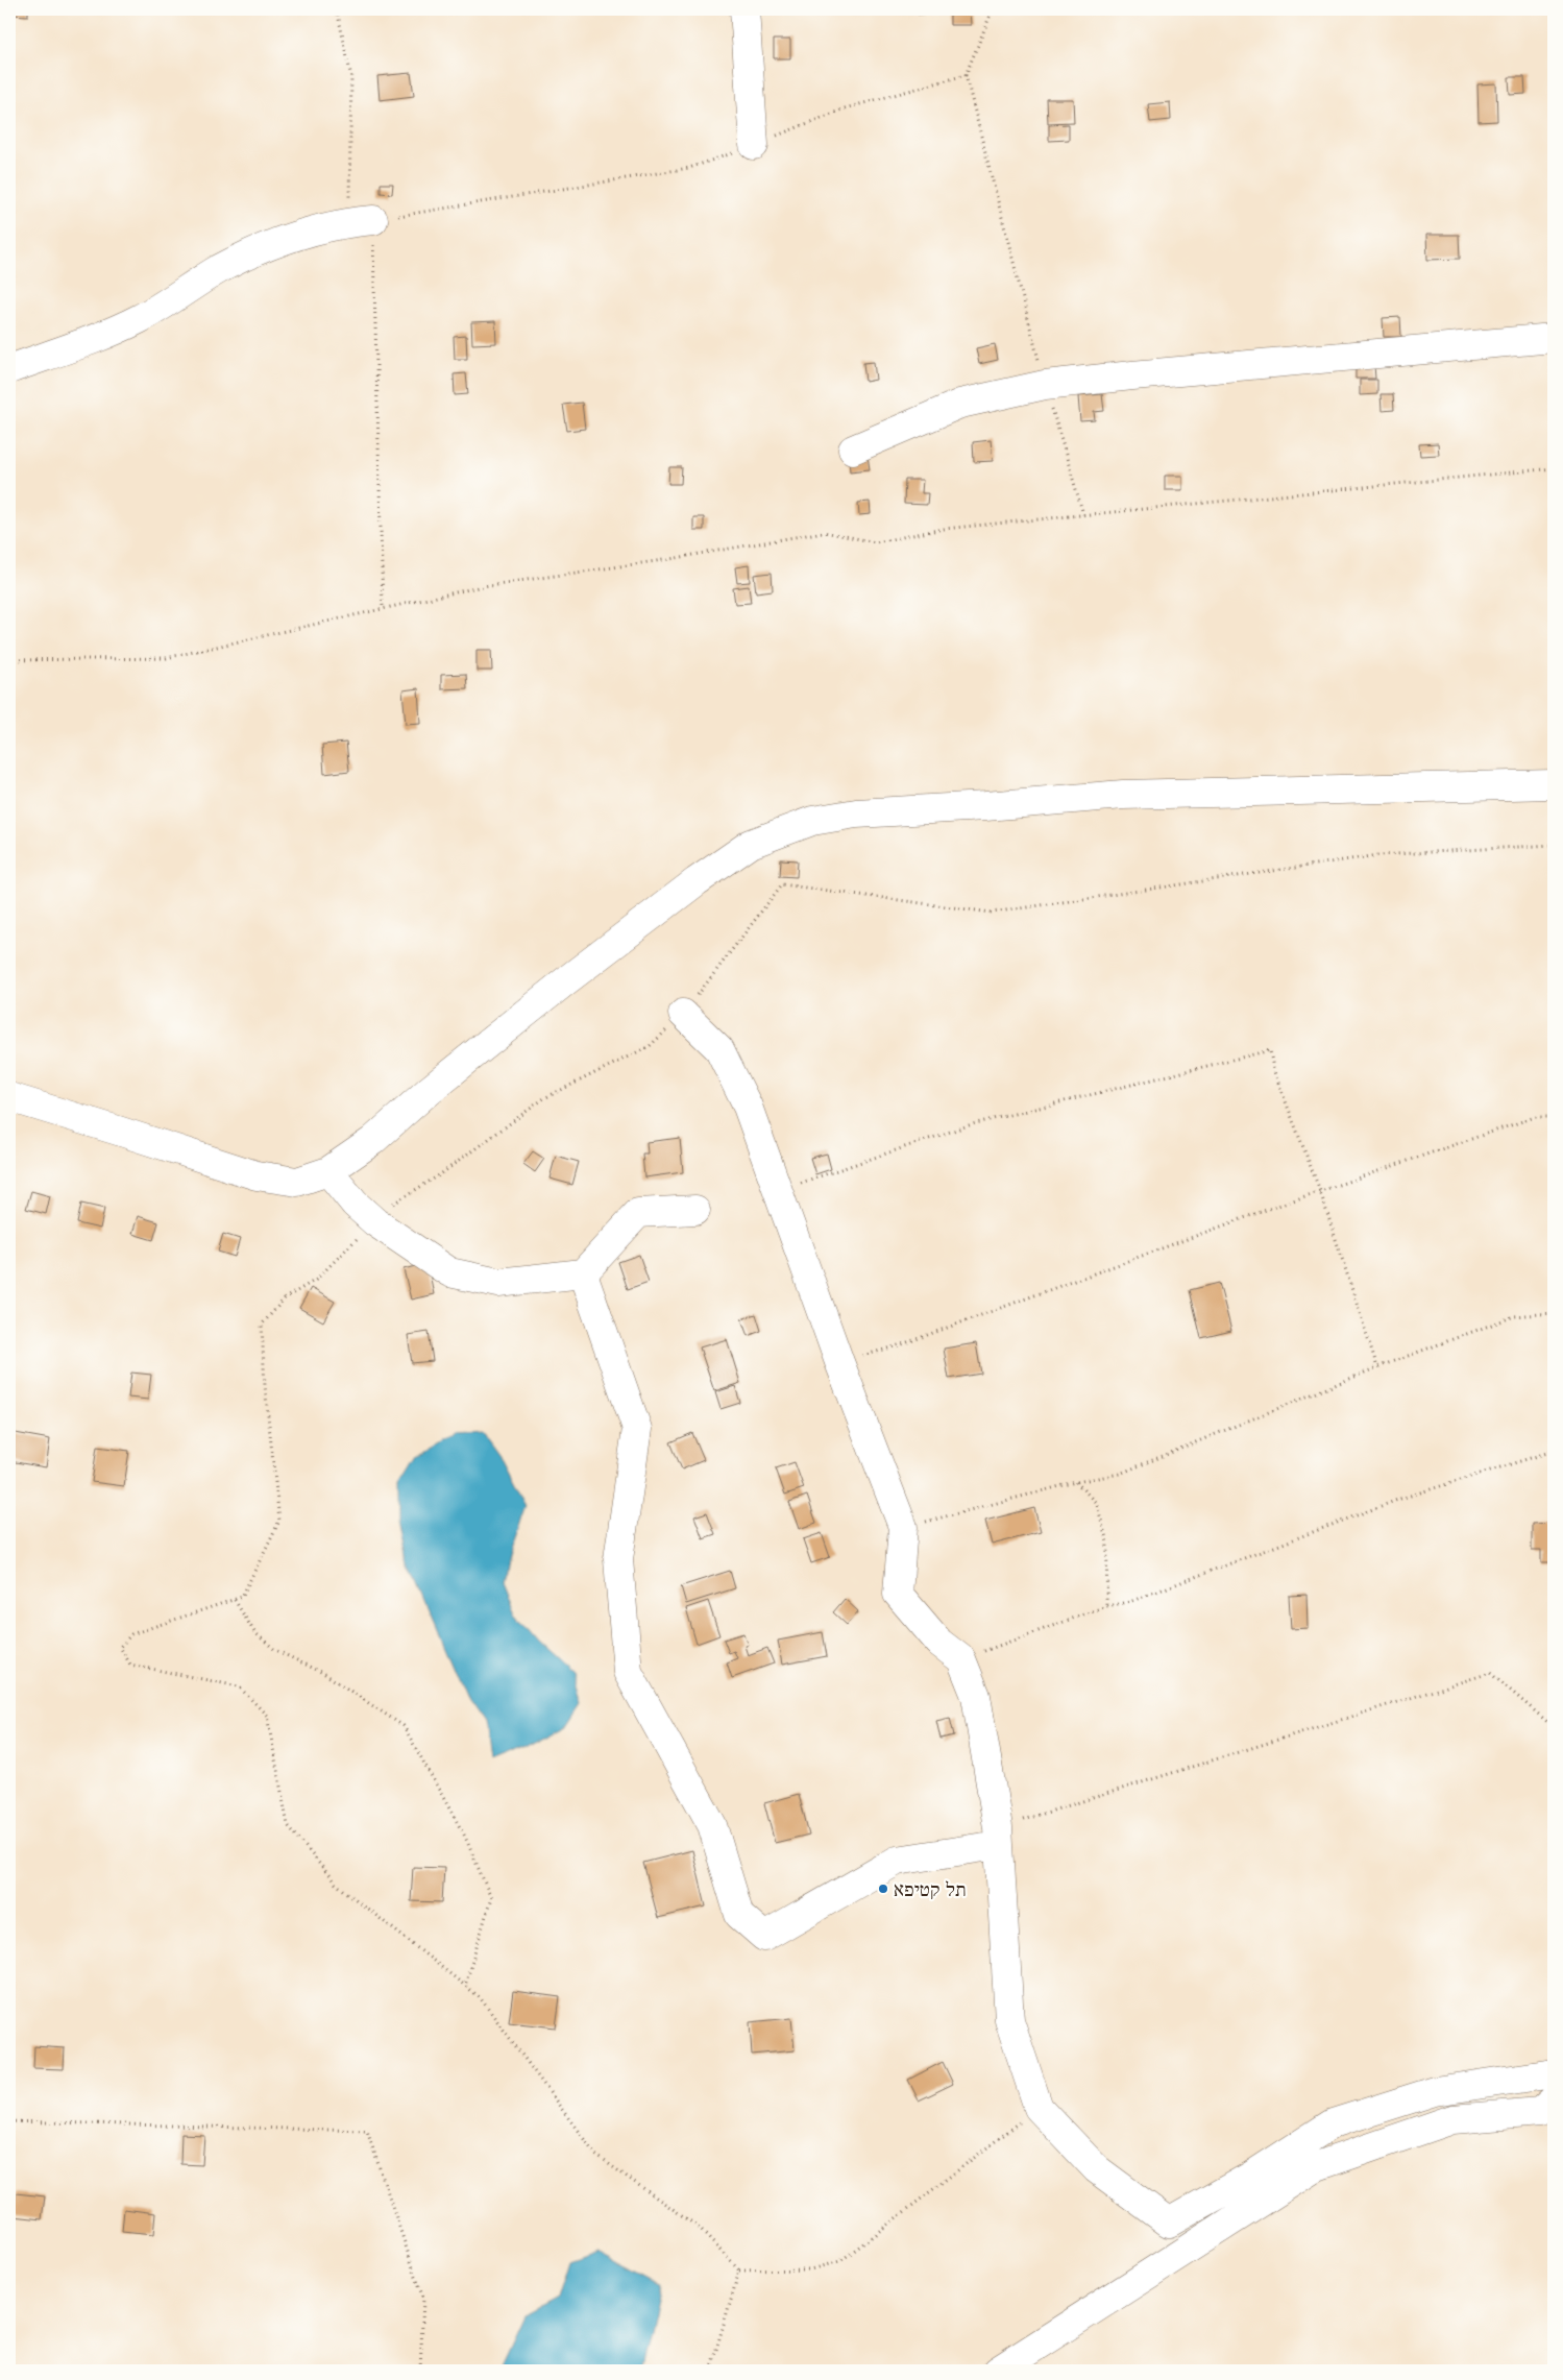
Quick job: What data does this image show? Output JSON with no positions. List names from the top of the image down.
{
  "places": ["תל קטיפא"]
}
